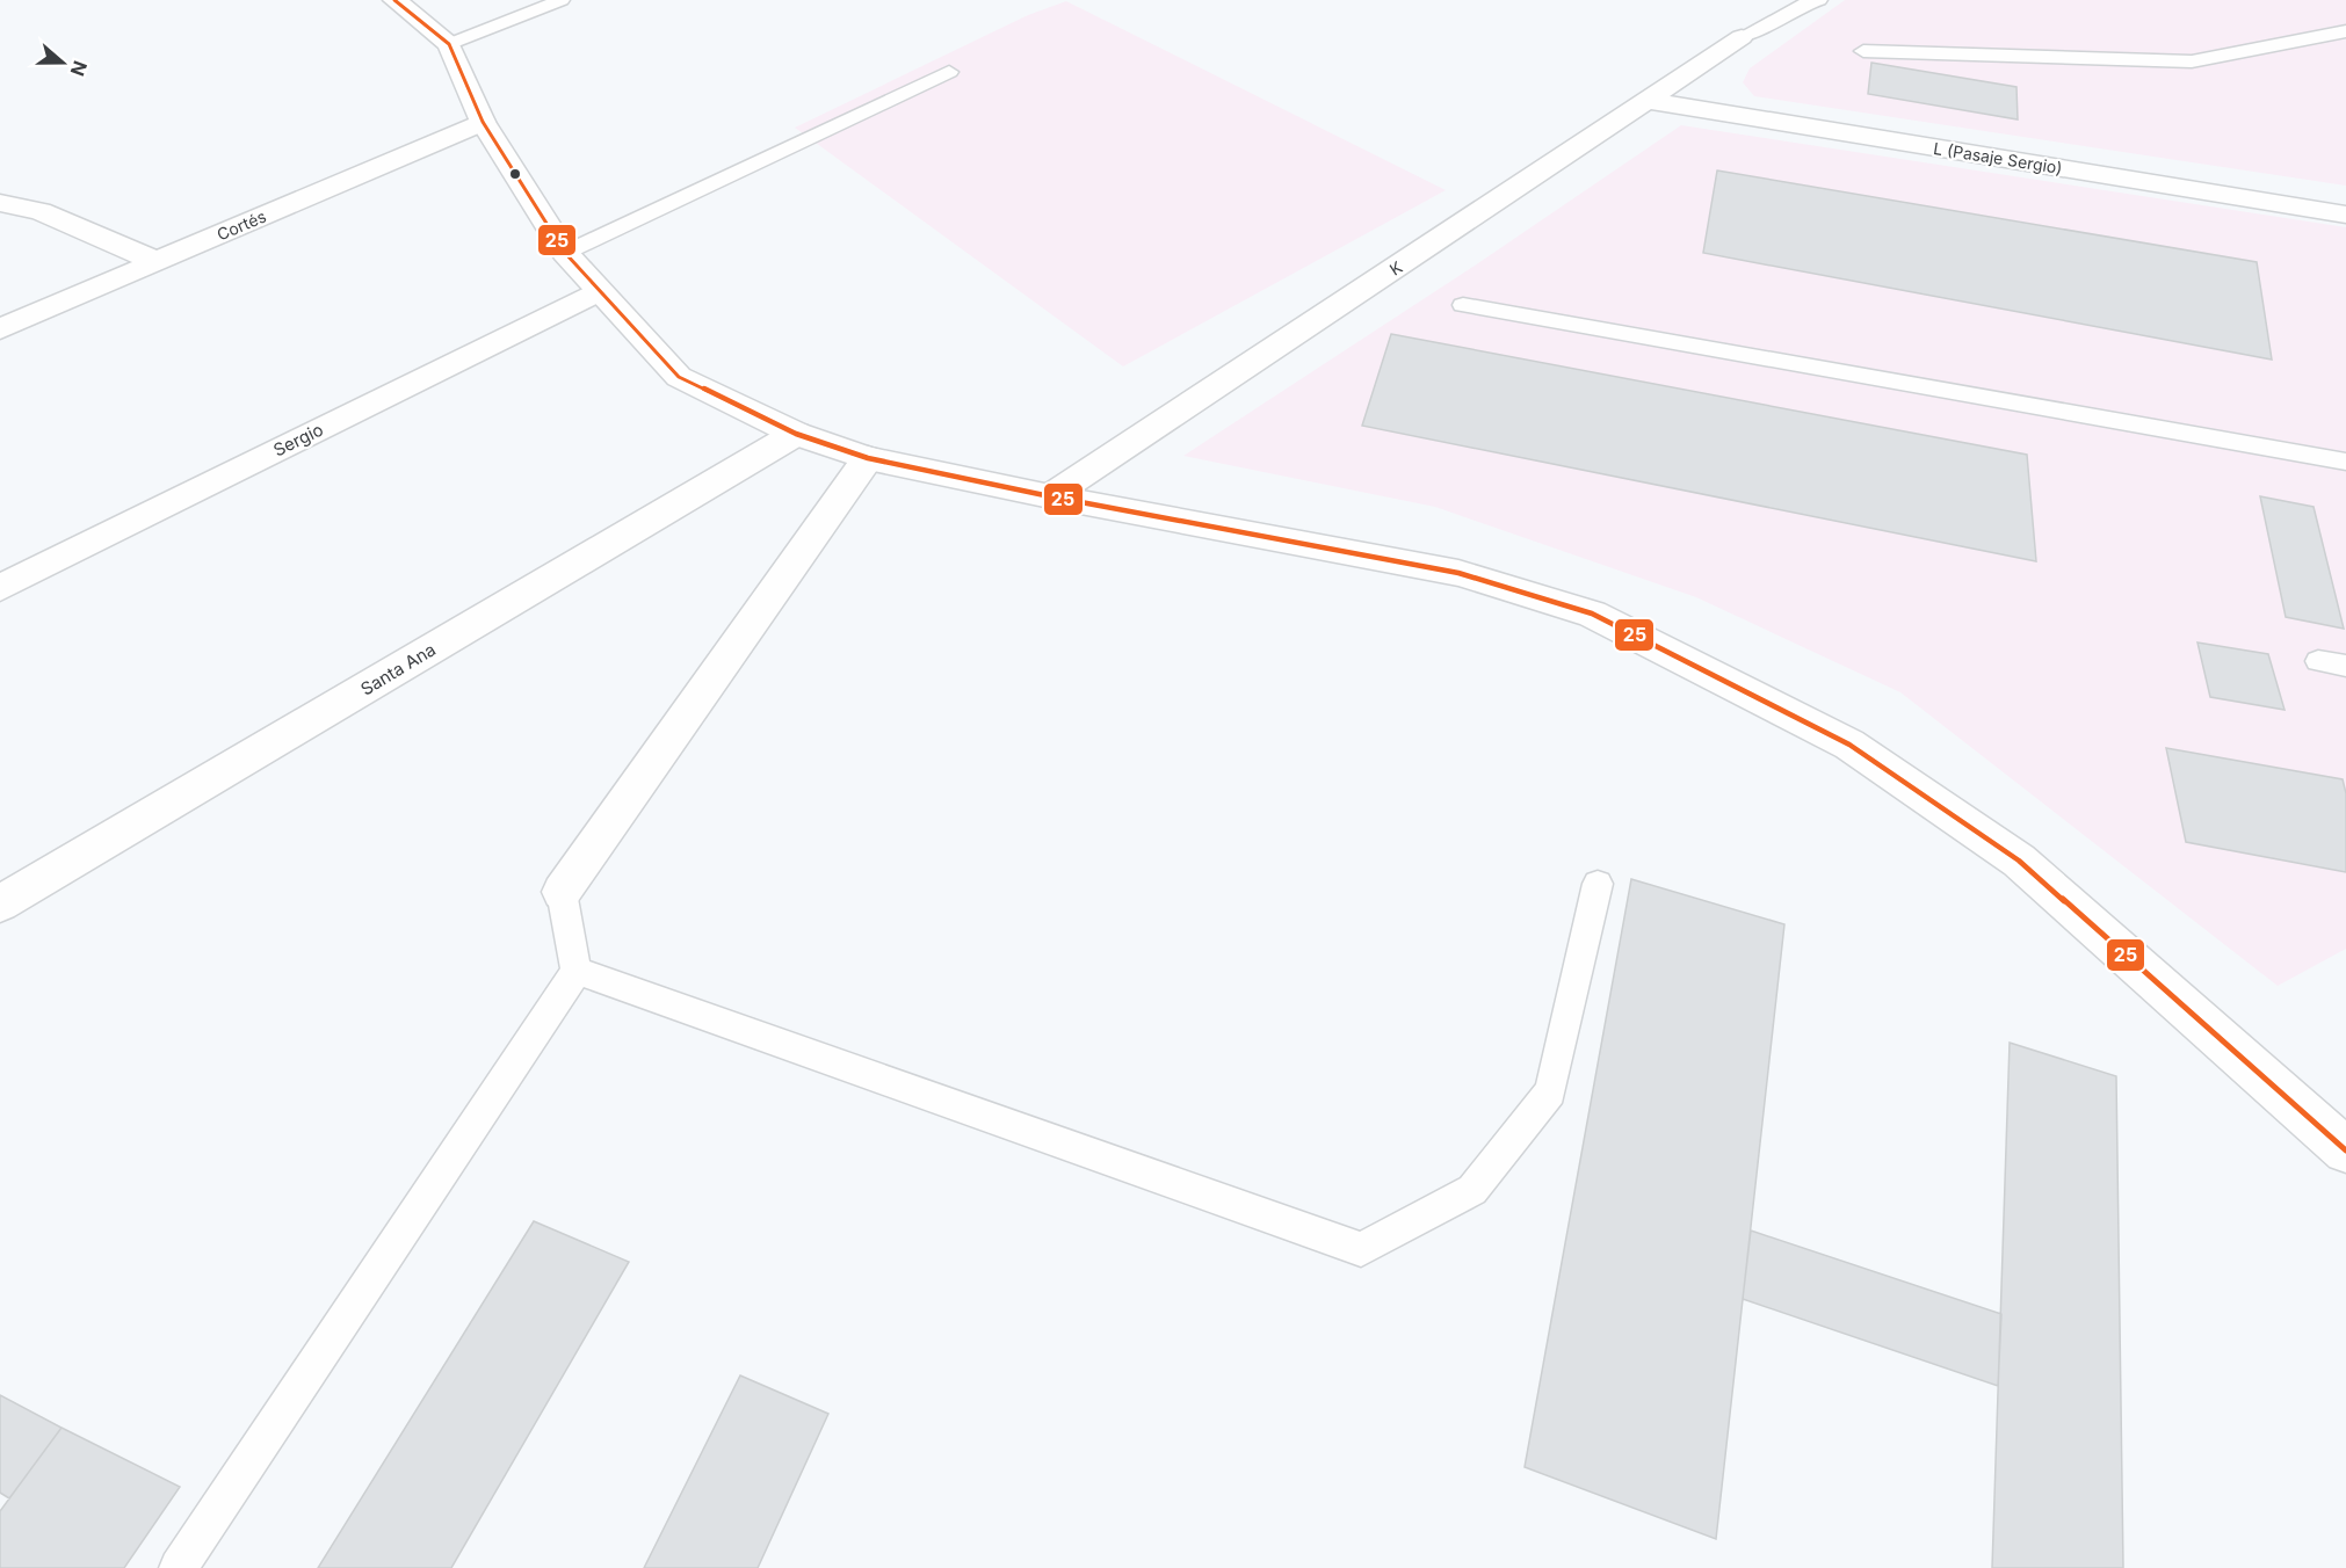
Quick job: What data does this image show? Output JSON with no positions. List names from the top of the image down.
{
  "streets": {
    "street": [
      "L (Pasaje Sergio)",
      "Cortés",
      "K",
      "Sergio",
      "Santa Ana"
    ]
  },
  "crossings": [
    ["L (Pasaje Sergio)", "K"]
  ],
  "lines": ["transit line 25"],
  "north": "right"
}
